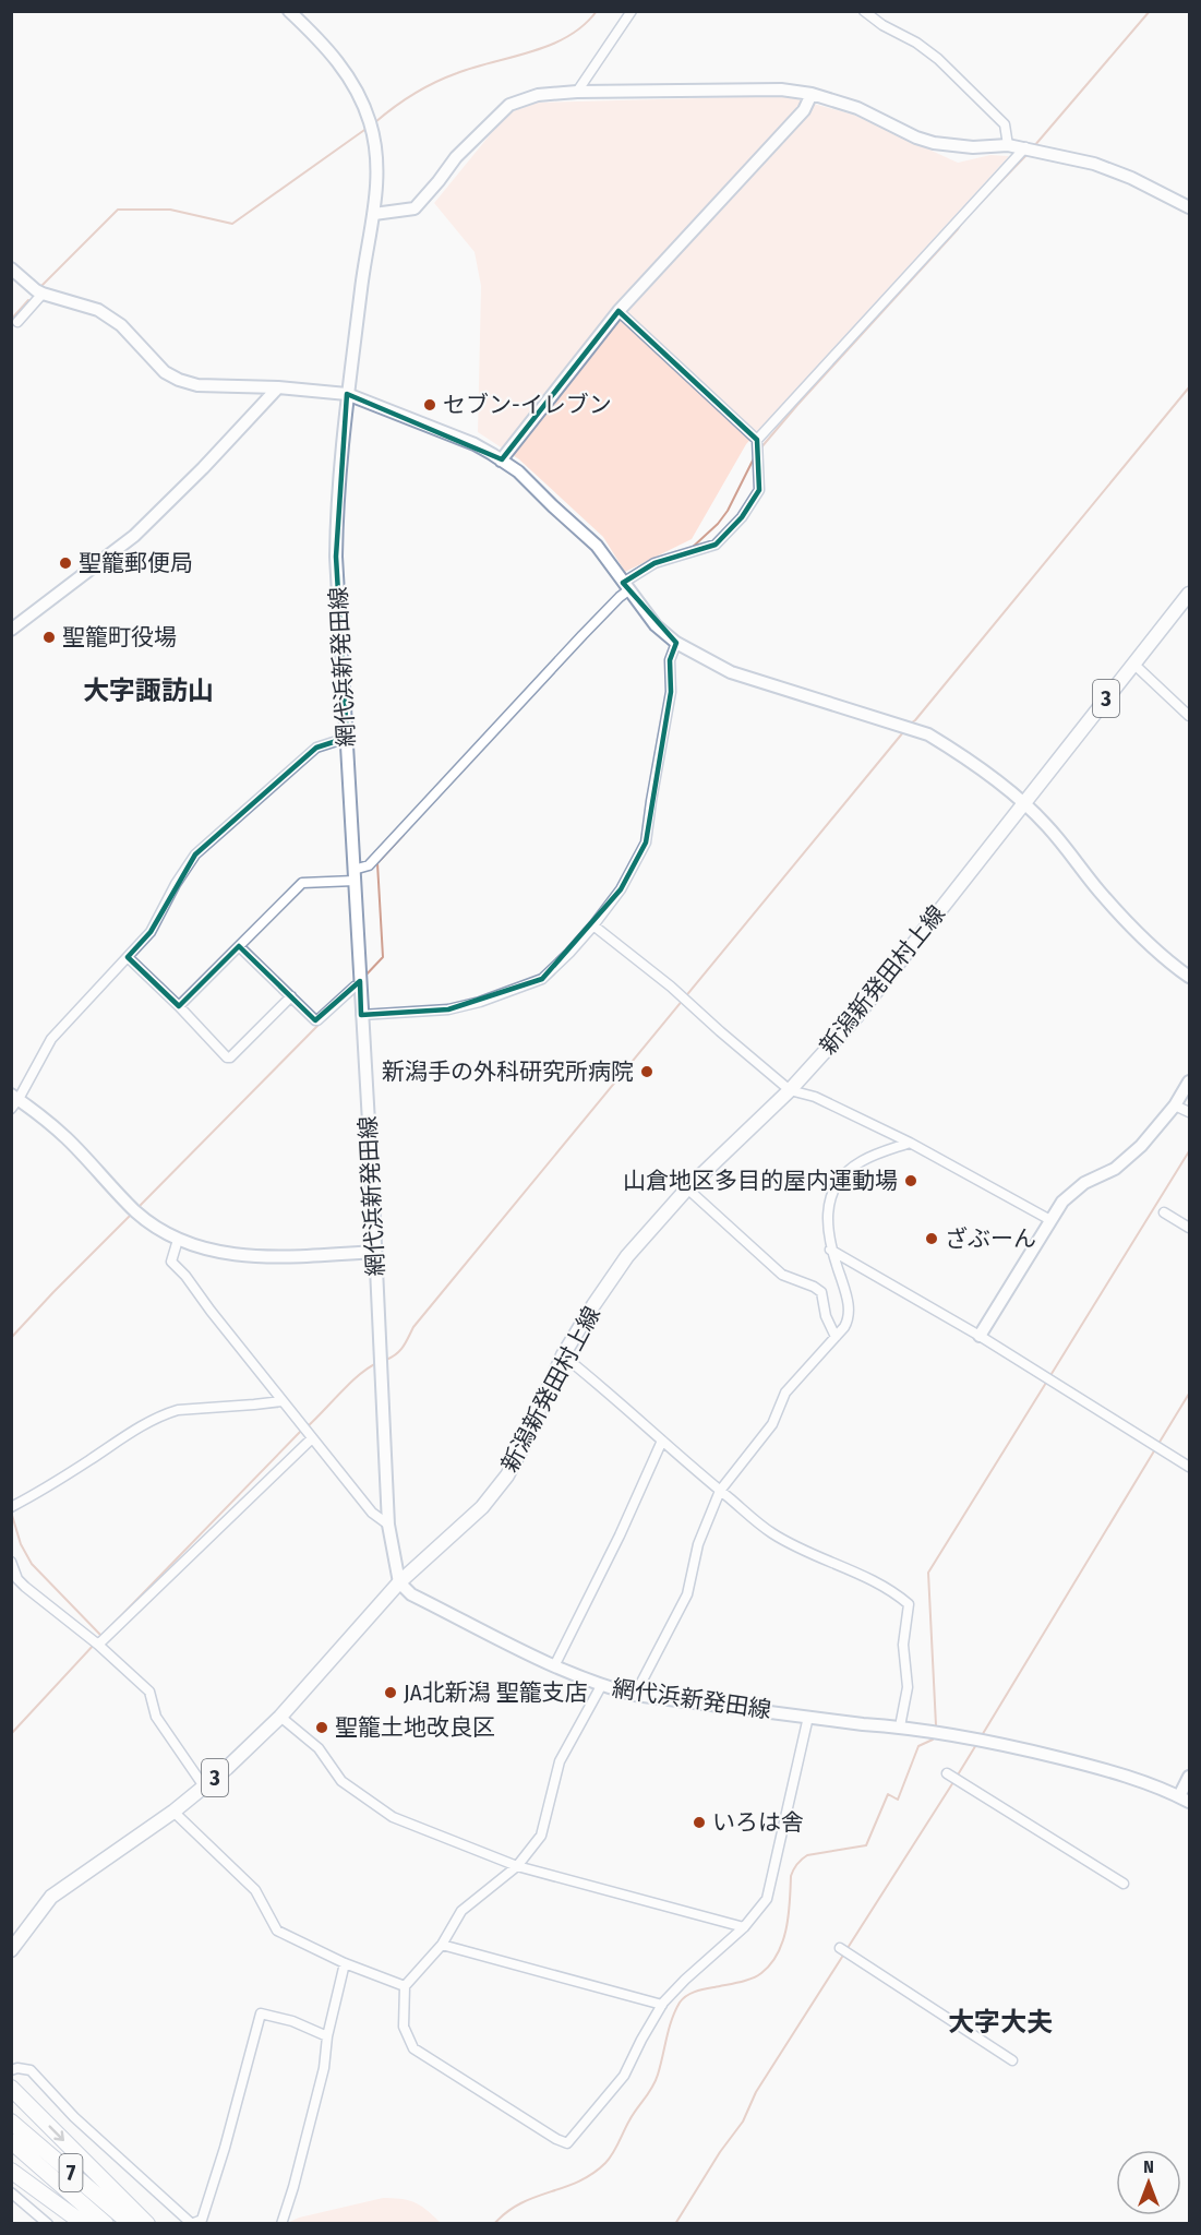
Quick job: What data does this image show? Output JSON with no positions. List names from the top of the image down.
{
  "streets": {
    "highway": ["7"],
    "main road": ["3", "新潟新発田村上線"],
    "street": ["網代浜新発田線"]
  },
  "crossings": [
    ["網代浜新発田線", "新潟新発田村上線"]
  ],
  "districts": ["大字諏訪山", "大字大夫"],
  "places": [
    "セブン-イレブン",
    "聖籠郵便局",
    "聖籠町役場",
    "新潟手の外科研究所病院",
    "山倉地区多目的屋内運動場",
    "ざぶーん",
    "JA北新潟 聖籠支店",
    "聖籠土地改良区",
    "いろは舎"
  ],
  "north": "top"
}
